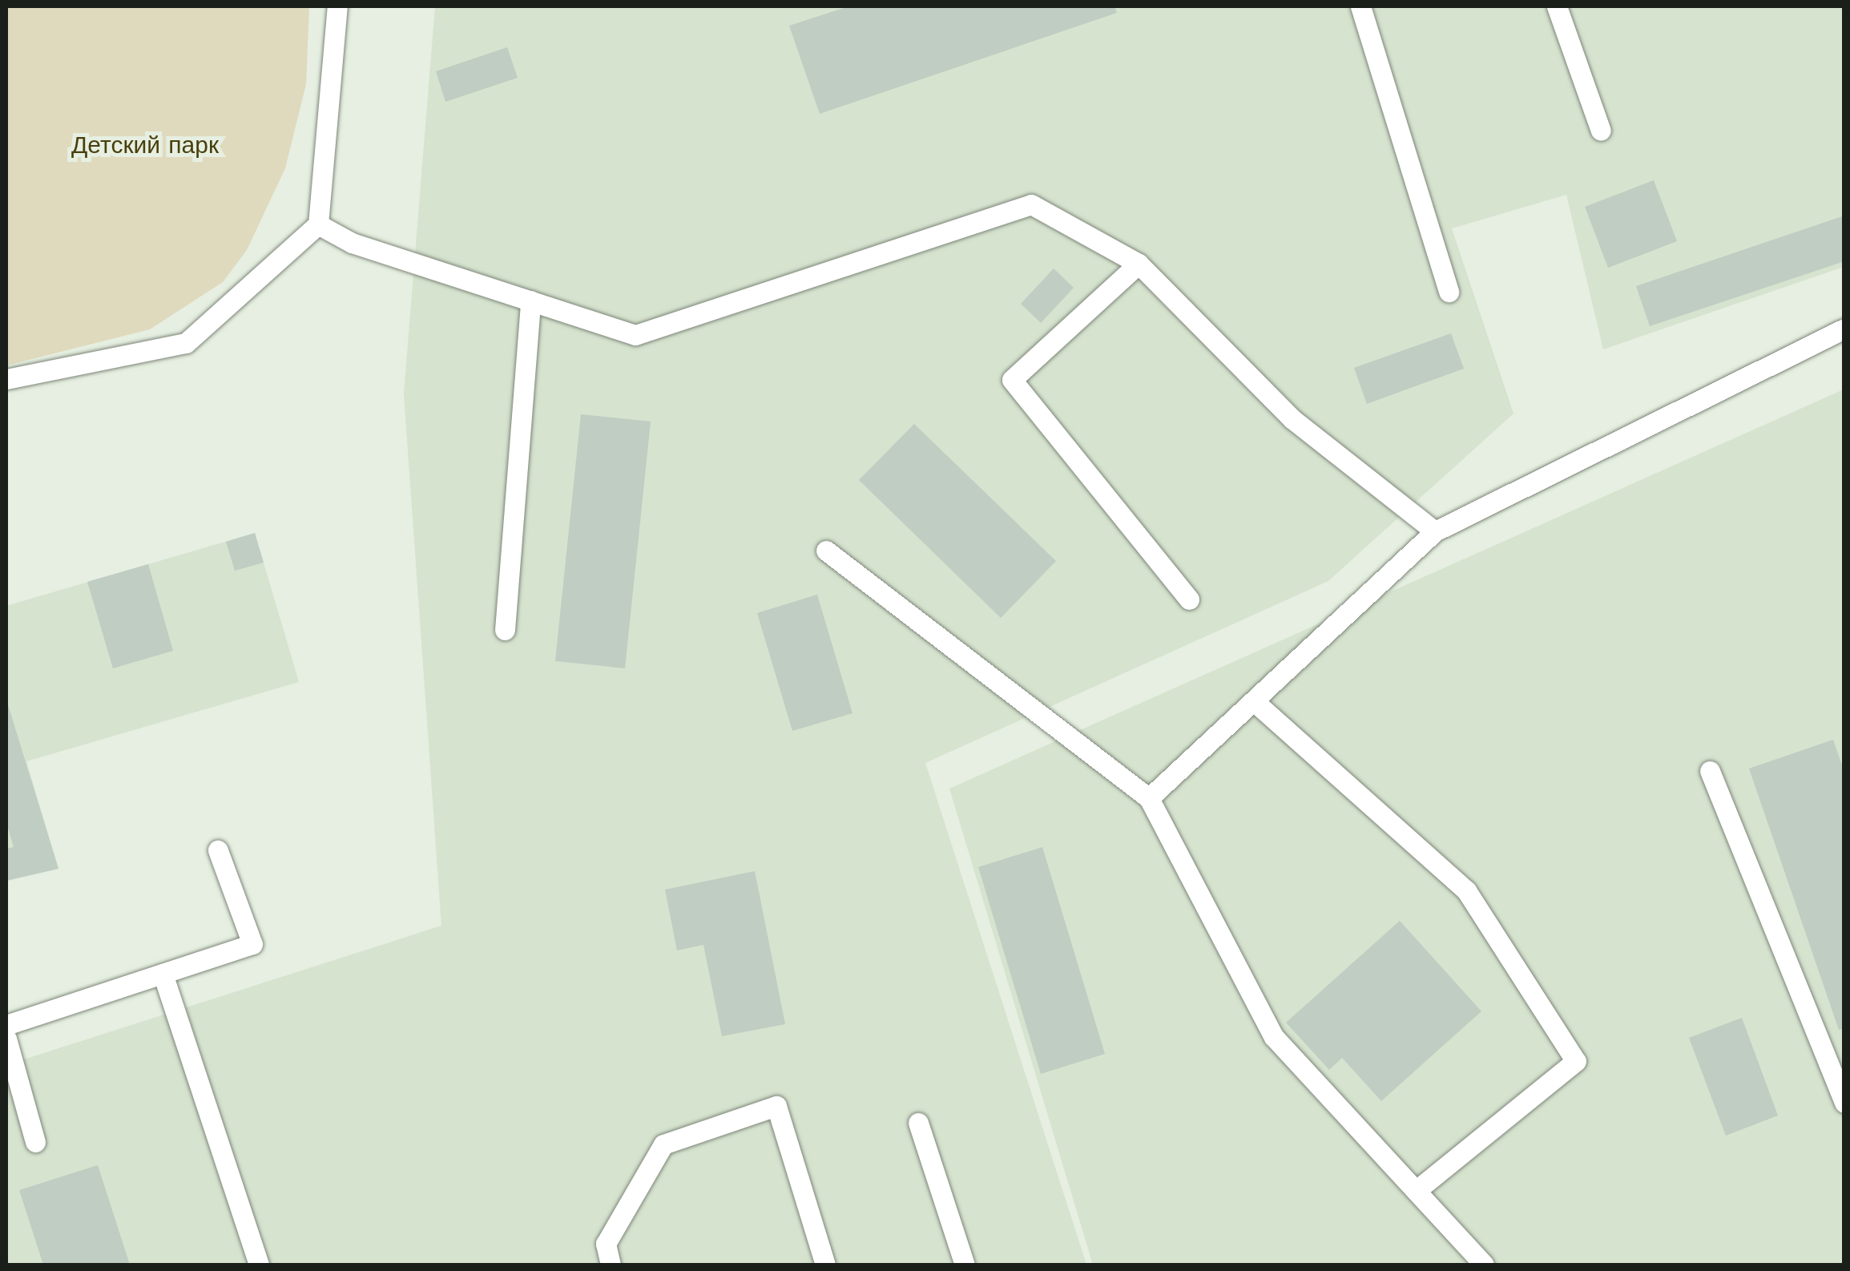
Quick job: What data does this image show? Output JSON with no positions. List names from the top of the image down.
{
  "parks": ["Детский парк"]
}
